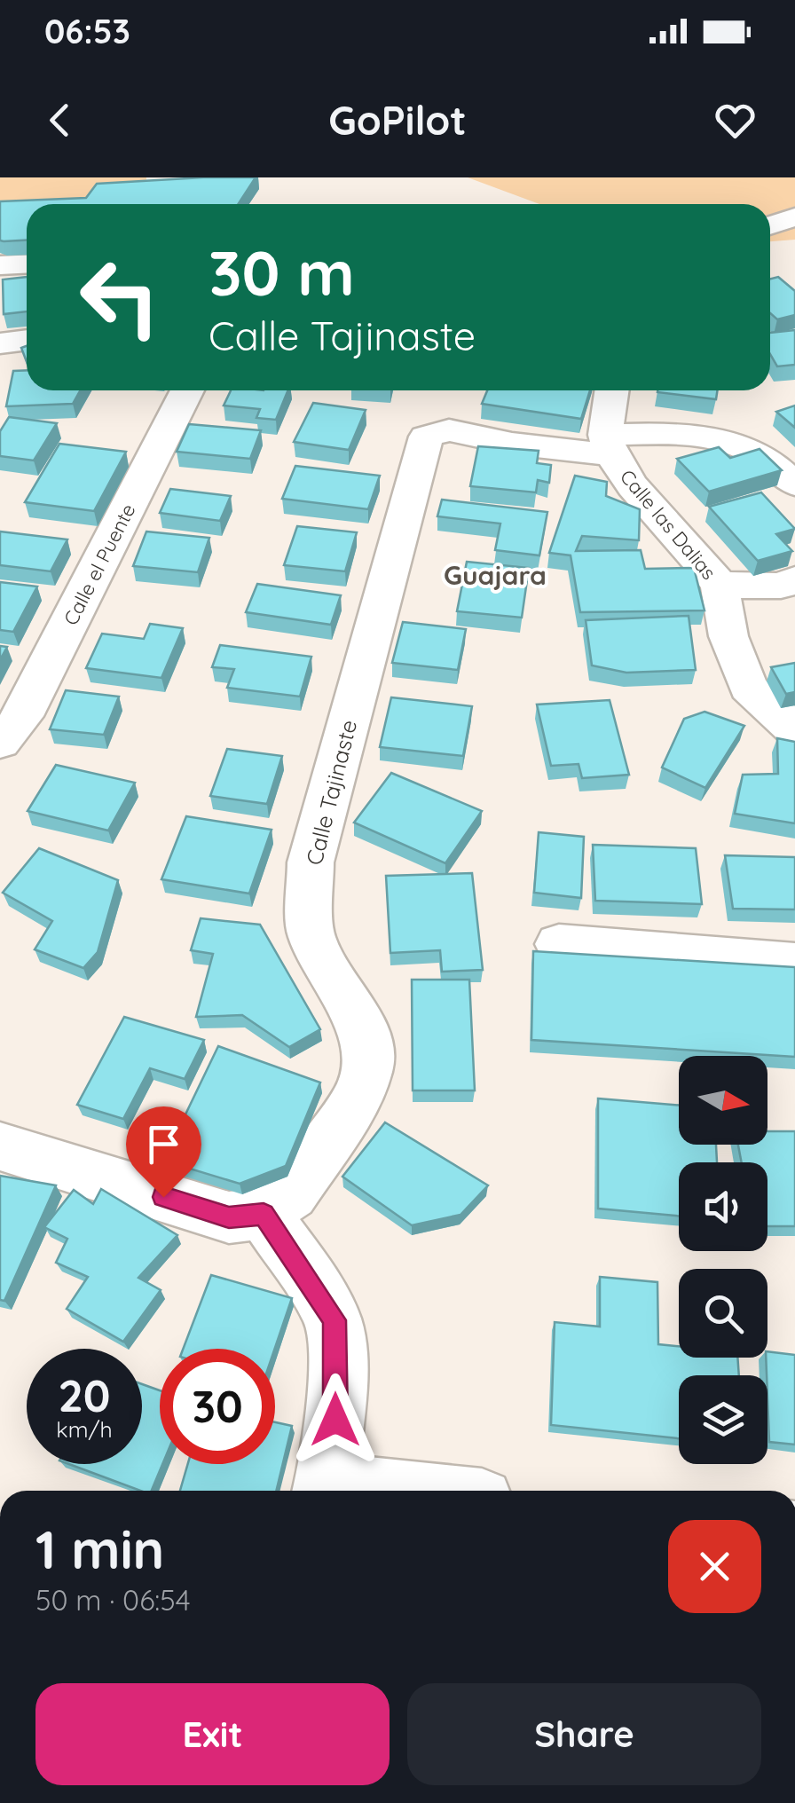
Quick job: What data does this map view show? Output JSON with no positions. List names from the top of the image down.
{
  "streets": {
    "street": ["Calle las Dalias", "Calle el Puente", "Calle Tajinaste"]
  },
  "crossings": [
    ["Calle las Dalias", "Calle Tajinaste"]
  ],
  "districts": ["Guajara"],
  "north": "right",
  "page": {
    "status": "06:53",
    "header": "GoPilot",
    "turn": ["30 m", "Calle Tajinaste"],
    "speed": "20 km/h",
    "limit": "30",
    "heading": ["1 min", "50 m · 06:54"],
    "buttons": ["Exit", "Share"]
  }
}
